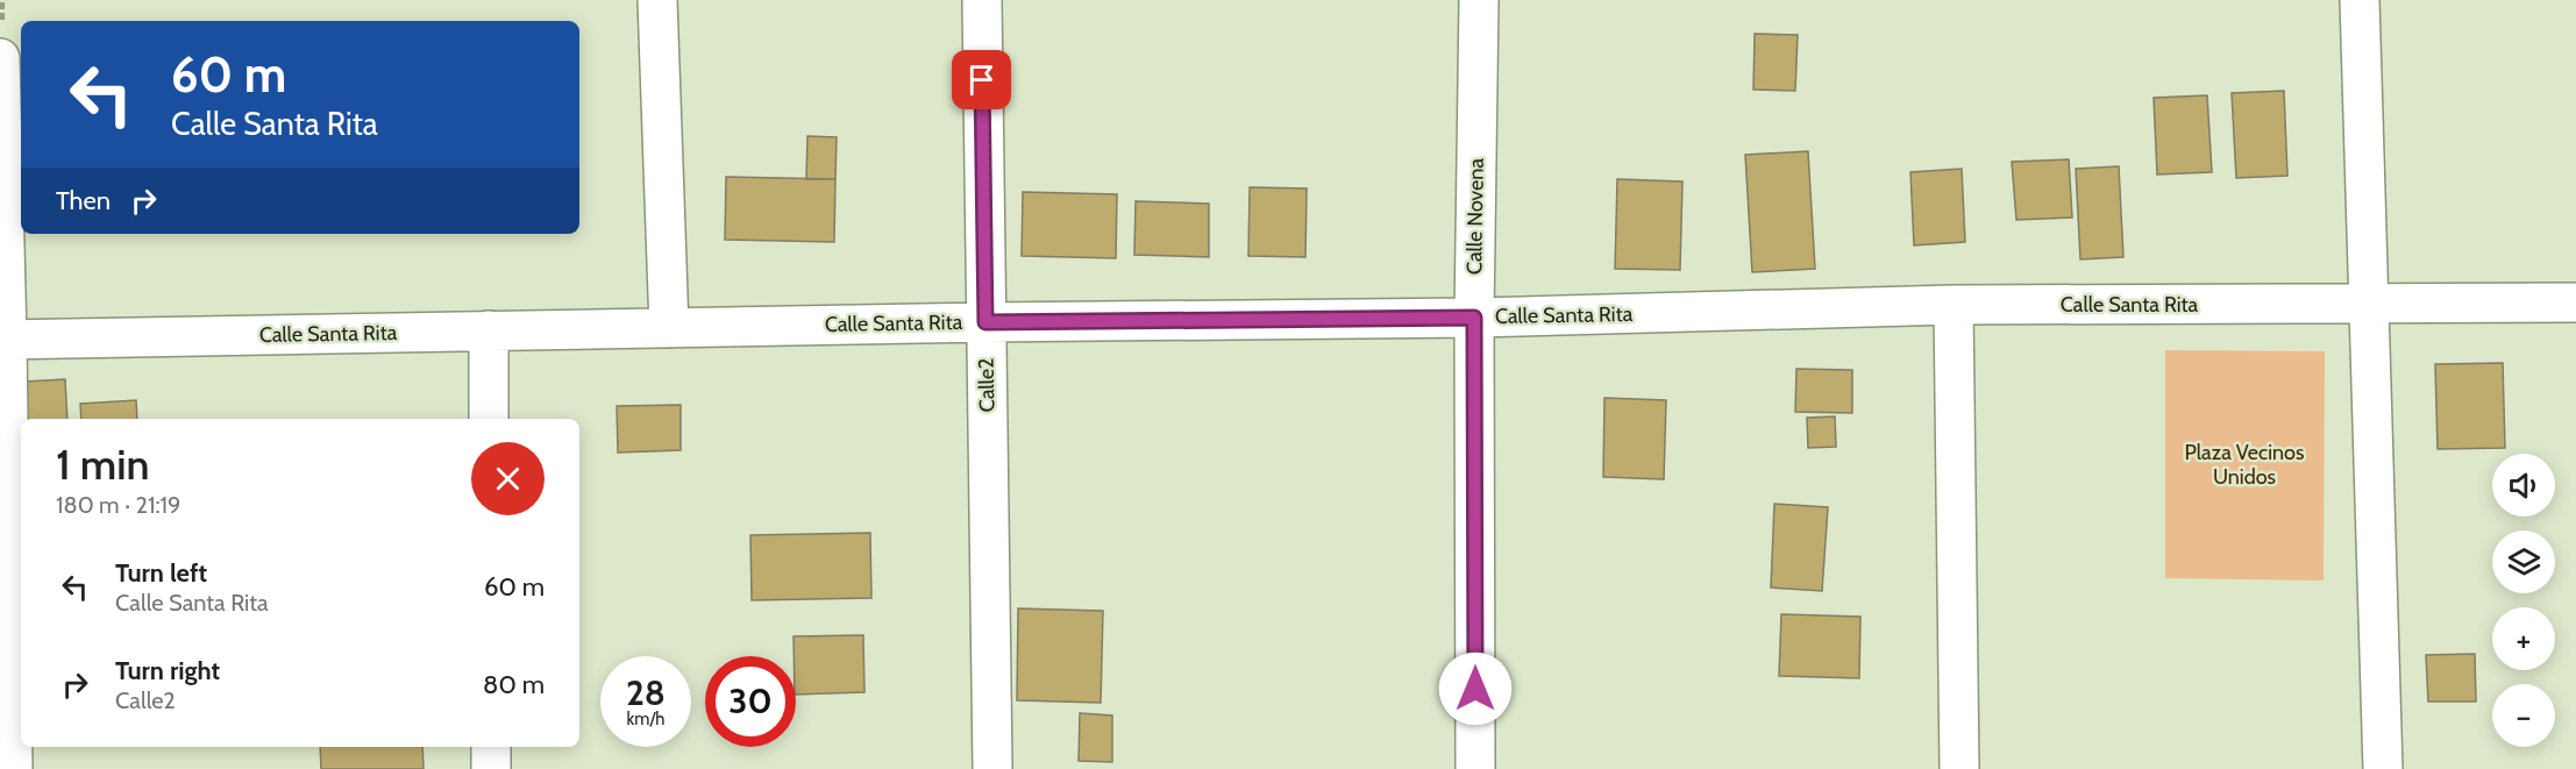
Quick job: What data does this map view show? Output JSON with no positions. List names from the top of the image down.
{
  "streets": {
    "street": ["Calle Novena", "Calle Santa Rita", "Calle2"]
  },
  "crossings": [
    ["Calle Novena", "Calle Santa Rita"],
    ["Calle Santa Rita", "Calle2"]
  ],
  "parks": ["Plaza Vecinos Unidos"],
  "page": {
    "turn": ["60 m", "Calle Santa Rita"],
    "then": "Then",
    "heading": ["1 min", "180 m · 21:19"],
    "map_buttons": ["+", "−"],
    "list": [
      {
        "name": "Turn left",
        "note": "Calle Santa Rita",
        "value": "60 m"
      },
      {
        "name": "Turn right",
        "note": "Calle2",
        "value": "80 m"
      }
    ],
    "speed": "28 km/h",
    "limit": "30"
  }
}
